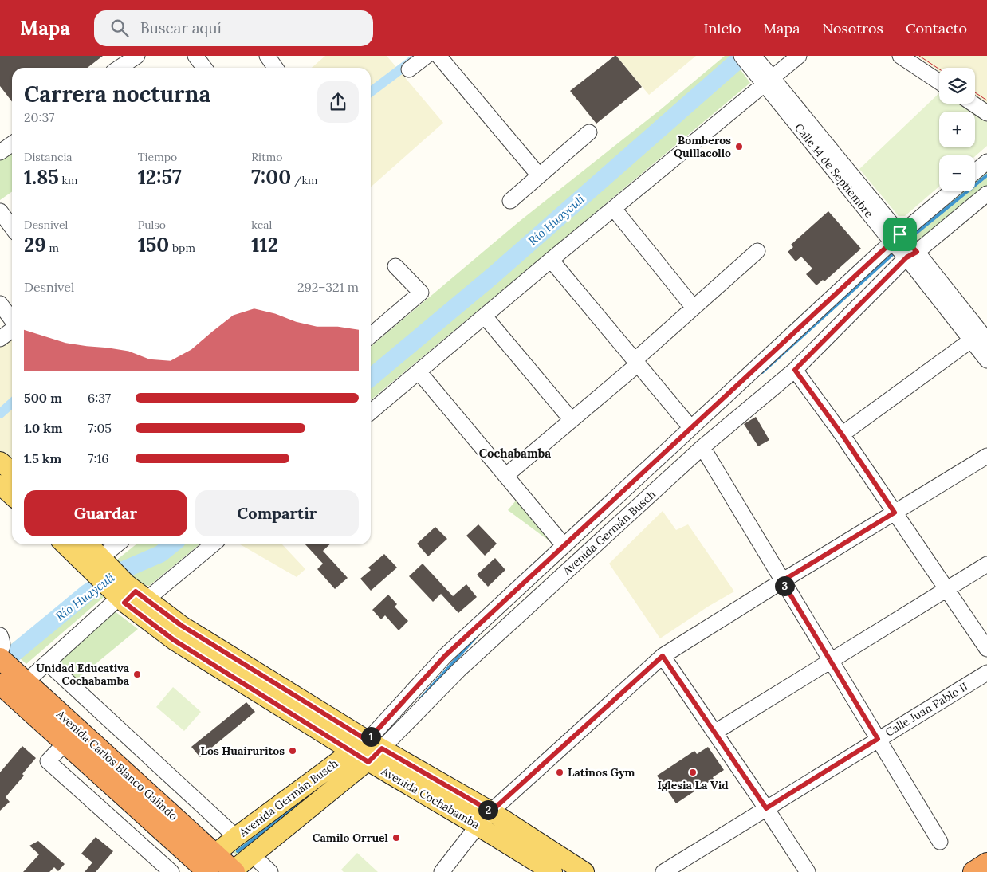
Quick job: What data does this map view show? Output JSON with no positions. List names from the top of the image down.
{
  "streets": {
    "highway": ["Avenida Carlos Blanco Galindo"],
    "main road": ["Avenida Germán Busch", "Avenida Cochabamba"],
    "street": ["Calle 14 de Septiembre", "Calle Juan Pablo II"]
  },
  "crossings": [
    ["Calle 14 de Septiembre", "Avenida Germán Busch"],
    ["Avenida Germán Busch", "Avenida Carlos Blanco Galindo"],
    ["Avenida Germán Busch", "Avenida Cochabamba"]
  ],
  "districts": ["Cochabamba"],
  "water": ["Río Huayculi"],
  "places": [
    "Bomberos Quillacollo",
    "Unidad Educativa Cochabamba",
    "Los Huairuritos",
    "Latinos Gym",
    "Iglesia La Vid",
    "Camilo Orruel"
  ],
  "page": {
    "header": "Mapa",
    "search": "Buscar aquí",
    "nav": [
      "Inicio",
      "Mapa",
      "Nosotros",
      "Contacto"
    ],
    "map_buttons": ["+", "−"],
    "heading": ["Carrera nocturna", "20:37"],
    "stats": [
      ["Distancia", "1.85 km"],
      ["Tiempo", "12:57"],
      ["Ritmo", "7:00 /km"],
      ["Desnivel", "29 m"],
      ["Pulso", "150 bpm"],
      ["kcal", "112"]
    ],
    "chart": ["Desnivel", "292–321 m"],
    "list": [
      {
        "name": "500 m",
        "note": "6:37"
      },
      {
        "name": "1.0 km",
        "note": "7:05"
      },
      {
        "name": "1.5 km",
        "note": "7:16"
      }
    ],
    "buttons": ["Guardar", "Compartir"],
    "pins": ["3", "1", "2"]
  }
}
